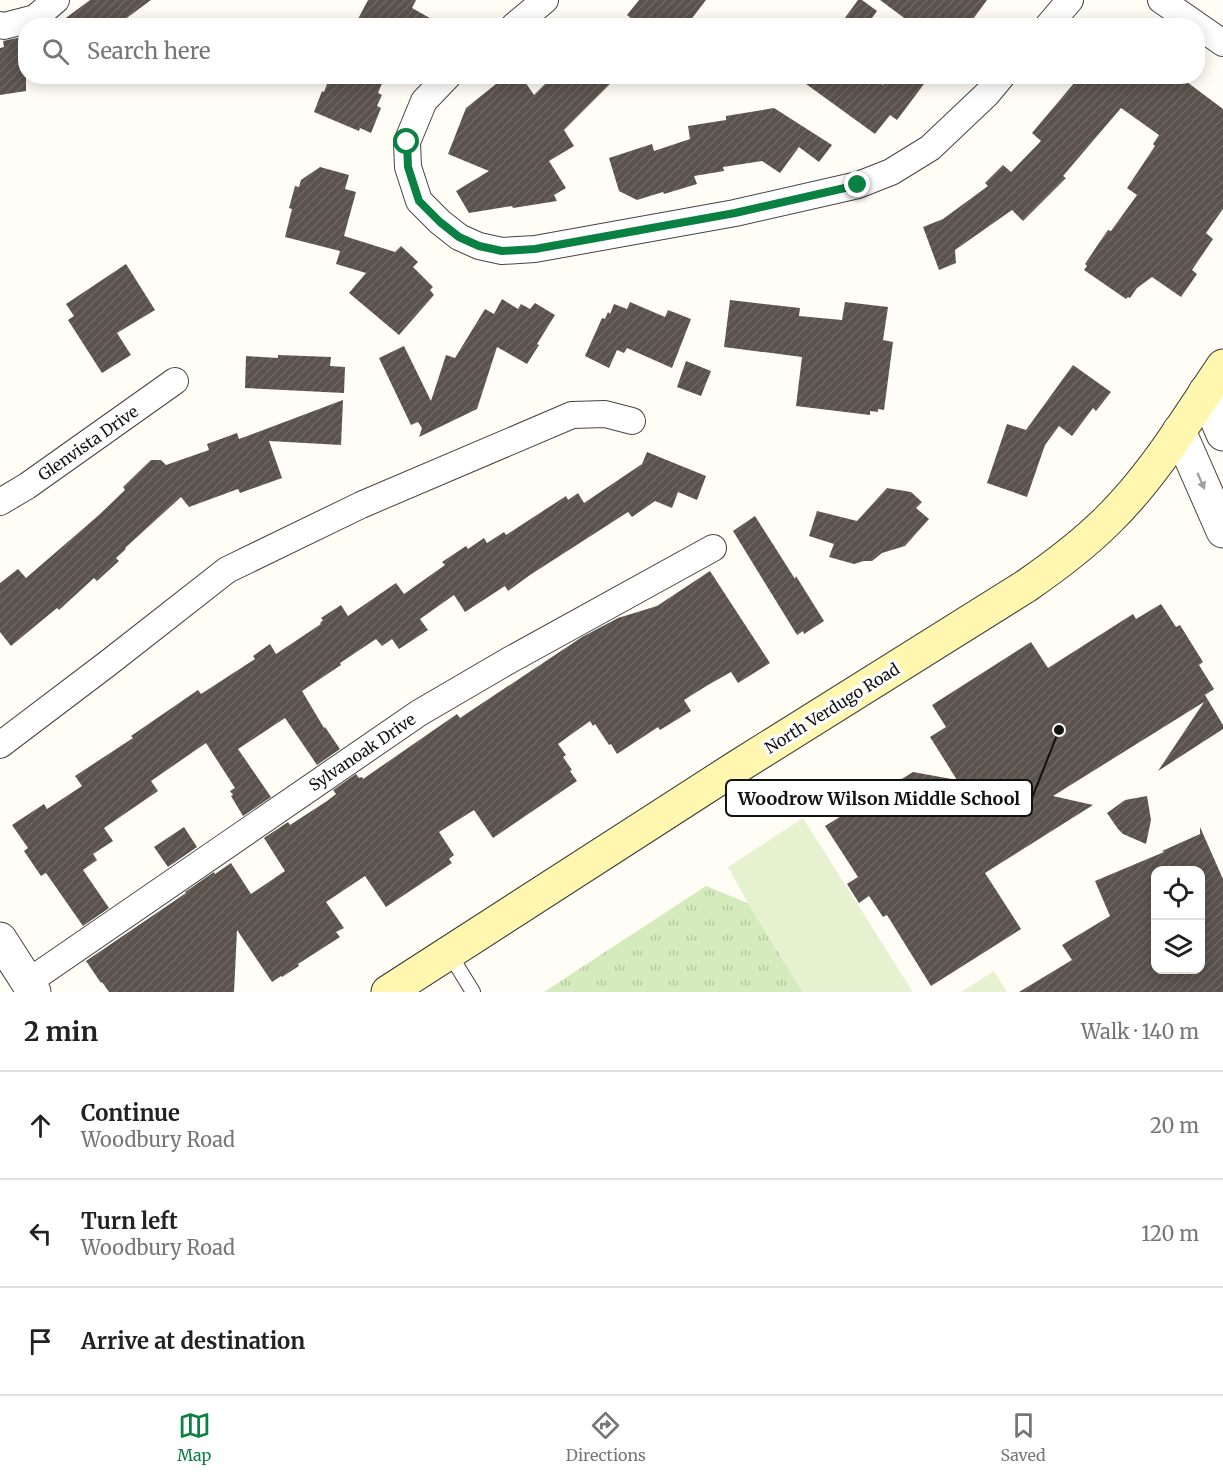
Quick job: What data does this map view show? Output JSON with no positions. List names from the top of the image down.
{
  "streets": {
    "main road": ["North Verdugo Road"],
    "street": ["Glenvista Drive", "Sylvanoak Drive"]
  },
  "places": ["Woodrow Wilson Middle School"],
  "page": {
    "search": "Search here",
    "heading": ["2 min", "Walk · 140 m"],
    "list": [
      ["Continue", "Woodbury Road", "20 m"],
      ["Turn left", "Woodbury Road", "120 m"],
      "Arrive at destination"
    ],
    "nav": ["Map", "Directions", "Saved"]
  }
}
